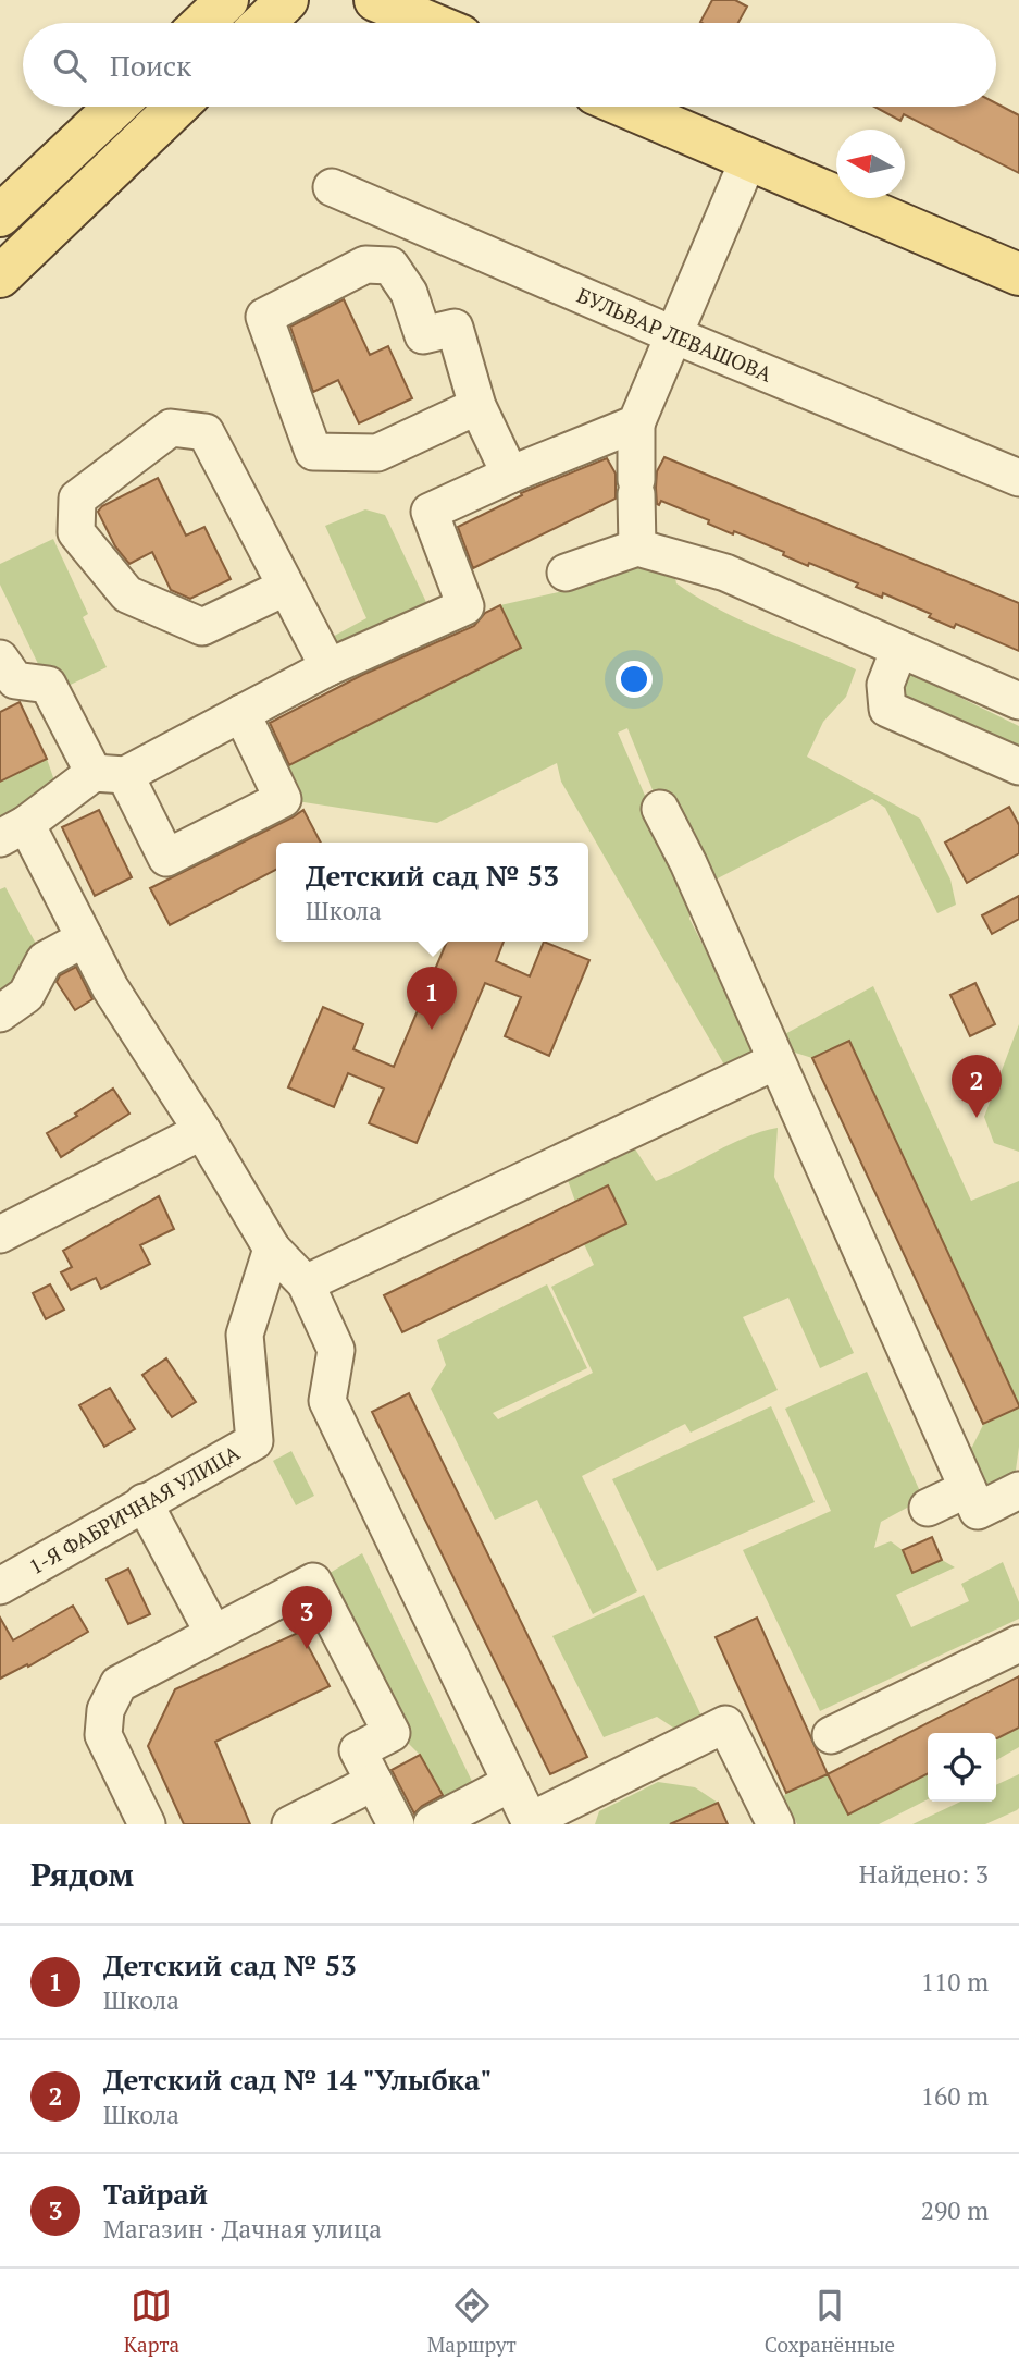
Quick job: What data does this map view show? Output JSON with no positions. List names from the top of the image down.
{
  "streets": {
    "street": ["БУЛЬВАР ЛЕВАШОВА", "1-Я ФАБРИЧНАЯ УЛИЦА"]
  },
  "north": "left",
  "page": {
    "search": "Поиск",
    "popup": ["Детский сад № 53", "Школа"],
    "pins": ["1", "2", "3"],
    "heading": ["Рядом", "Найдено: 3"],
    "list": [
      {
        "mark": "1",
        "name": "Детский сад № 53",
        "note": "Школа",
        "value": "110 m"
      },
      {
        "mark": "2",
        "name": "Детский сад № 14 \"Улыбка\"",
        "note": "Школа",
        "value": "160 m"
      },
      {
        "mark": "3",
        "name": "Тайрай",
        "note": "Магазин · Дачная улица",
        "value": "290 m"
      }
    ],
    "nav": ["Карта", "Маршрут", "Сохранённые"]
  }
}
